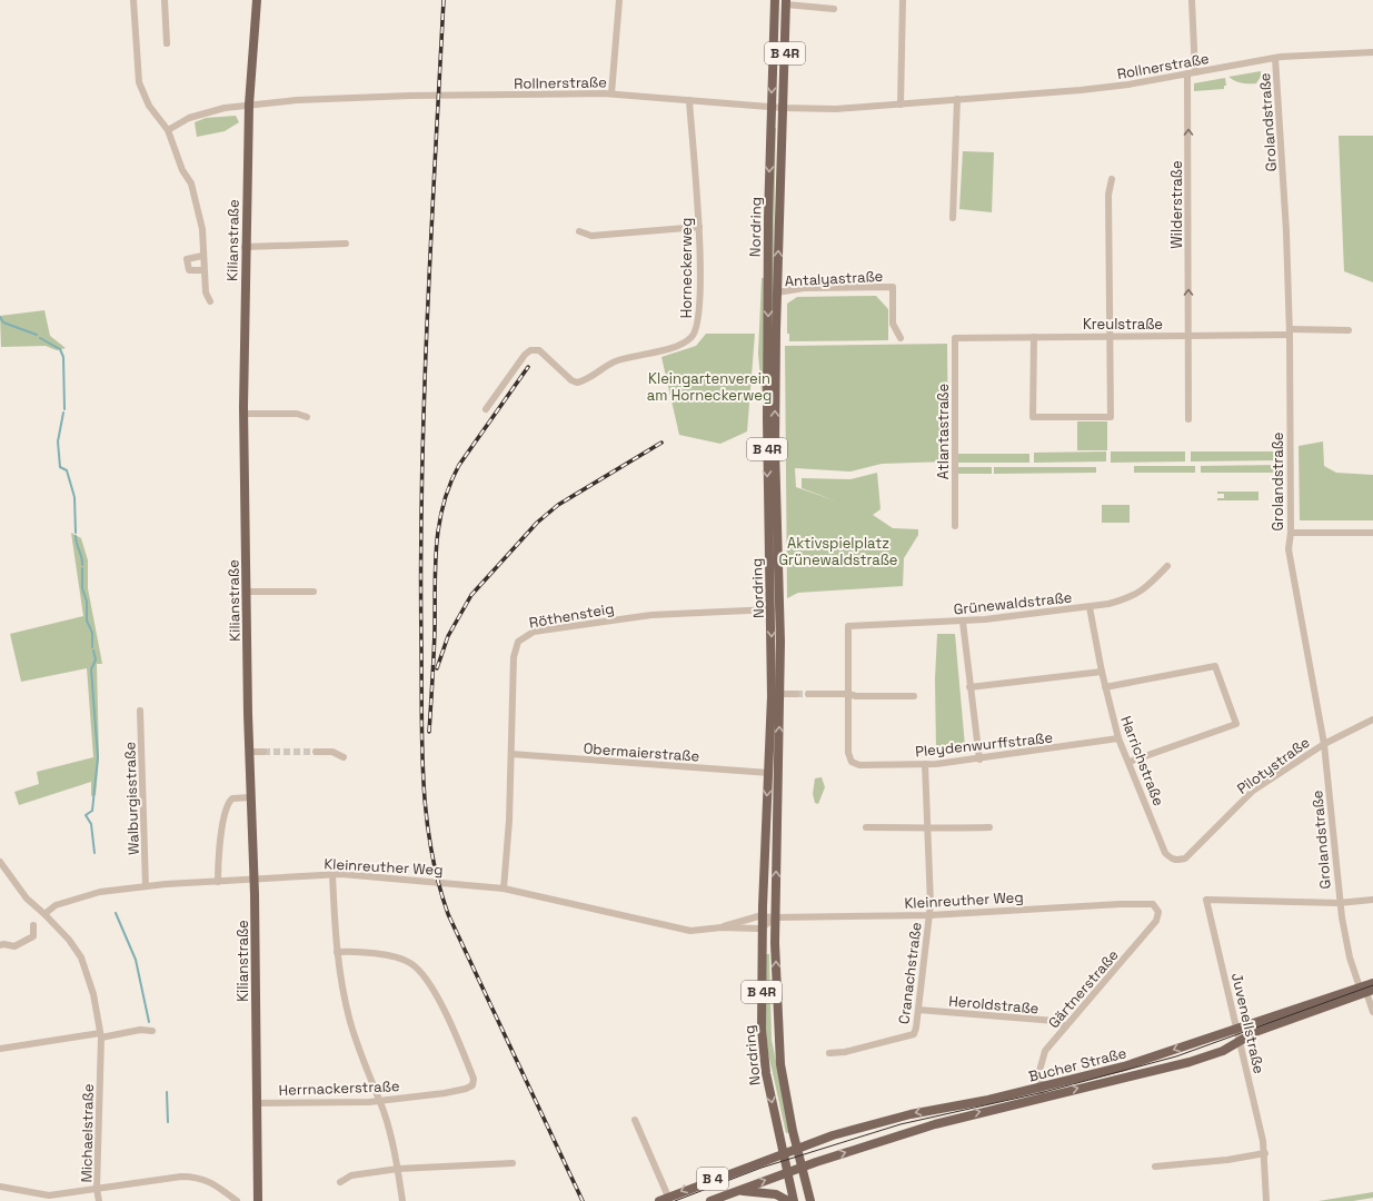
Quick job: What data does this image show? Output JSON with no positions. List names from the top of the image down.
{
  "streets": {
    "main road": [
      "B 4R",
      "Nordring",
      "Kilianstraße",
      "Bucher Straße",
      "B 4"
    ],
    "street": [
      "Rollnerstraße",
      "Grolandstraße",
      "Wilderstraße",
      "Horneckerweg",
      "Antalyastraße",
      "Kreulstraße",
      "Atlantastraße",
      "Grünewaldstraße",
      "Röthensteig",
      "Pleydenwurffstraße",
      "Obermaierstraße",
      "Harrichstraße",
      "Pilotystraße",
      "Walburgisstraße",
      "Kleinreuther Weg",
      "Cranachstraße",
      "Gärtnerstraße",
      "Heroldstraße",
      "Juvenellstraße",
      "Herrnackerstraße",
      "Michaelstraße"
    ]
  },
  "crossings": [
    ["B 4R", "Nordring"],
    ["B 4R", "Bucher Straße"],
    ["B 4R", "B 4"],
    ["Rollnerstraße", "Grolandstraße"],
    ["Rollnerstraße", "Wilderstraße"],
    ["Rollnerstraße", "Nordring"],
    ["Rollnerstraße", "Kilianstraße"],
    ["Rollnerstraße", "Horneckerweg"],
    ["Grolandstraße", "Kreulstraße"],
    ["Grolandstraße", "Pilotystraße"],
    ["Grolandstraße", "Juvenellstraße"],
    ["Grolandstraße", "Bucher Straße"],
    ["Wilderstraße", "Kreulstraße"],
    ["Nordring", "Antalyastraße"],
    ["Nordring", "Röthensteig"],
    ["Nordring", "Obermaierstraße"],
    ["Nordring", "Kleinreuther Weg"],
    ["Nordring", "Bucher Straße"],
    ["Nordring", "B 4"],
    ["Kilianstraße", "Kleinreuther Weg"],
    ["Kilianstraße", "Herrnackerstraße"],
    ["Kreulstraße", "Atlantastraße"],
    ["Grünewaldstraße", "Pleydenwurffstraße"],
    ["Grünewaldstraße", "Harrichstraße"],
    ["Röthensteig", "Obermaierstraße"],
    ["Röthensteig", "Kleinreuther Weg"],
    ["Pleydenwurffstraße", "Harrichstraße"],
    ["Pleydenwurffstraße", "Cranachstraße"],
    ["Harrichstraße", "Pilotystraße"],
    ["Walburgisstraße", "Kleinreuther Weg"],
    ["Kleinreuther Weg", "Cranachstraße"],
    ["Kleinreuther Weg", "Gärtnerstraße"],
    ["Kleinreuther Weg", "Michaelstraße"],
    ["Cranachstraße", "Heroldstraße"],
    ["Gärtnerstraße", "Heroldstraße"],
    ["Gärtnerstraße", "Bucher Straße"],
    ["Juvenellstraße", "Bucher Straße"],
    ["Bucher Straße", "B 4"]
  ],
  "one_way": ["Wilderstraße"],
  "parks": ["Kleingartenverein am Horneckerweg", "Aktivspielplatz Grünewaldstraße"]
}
